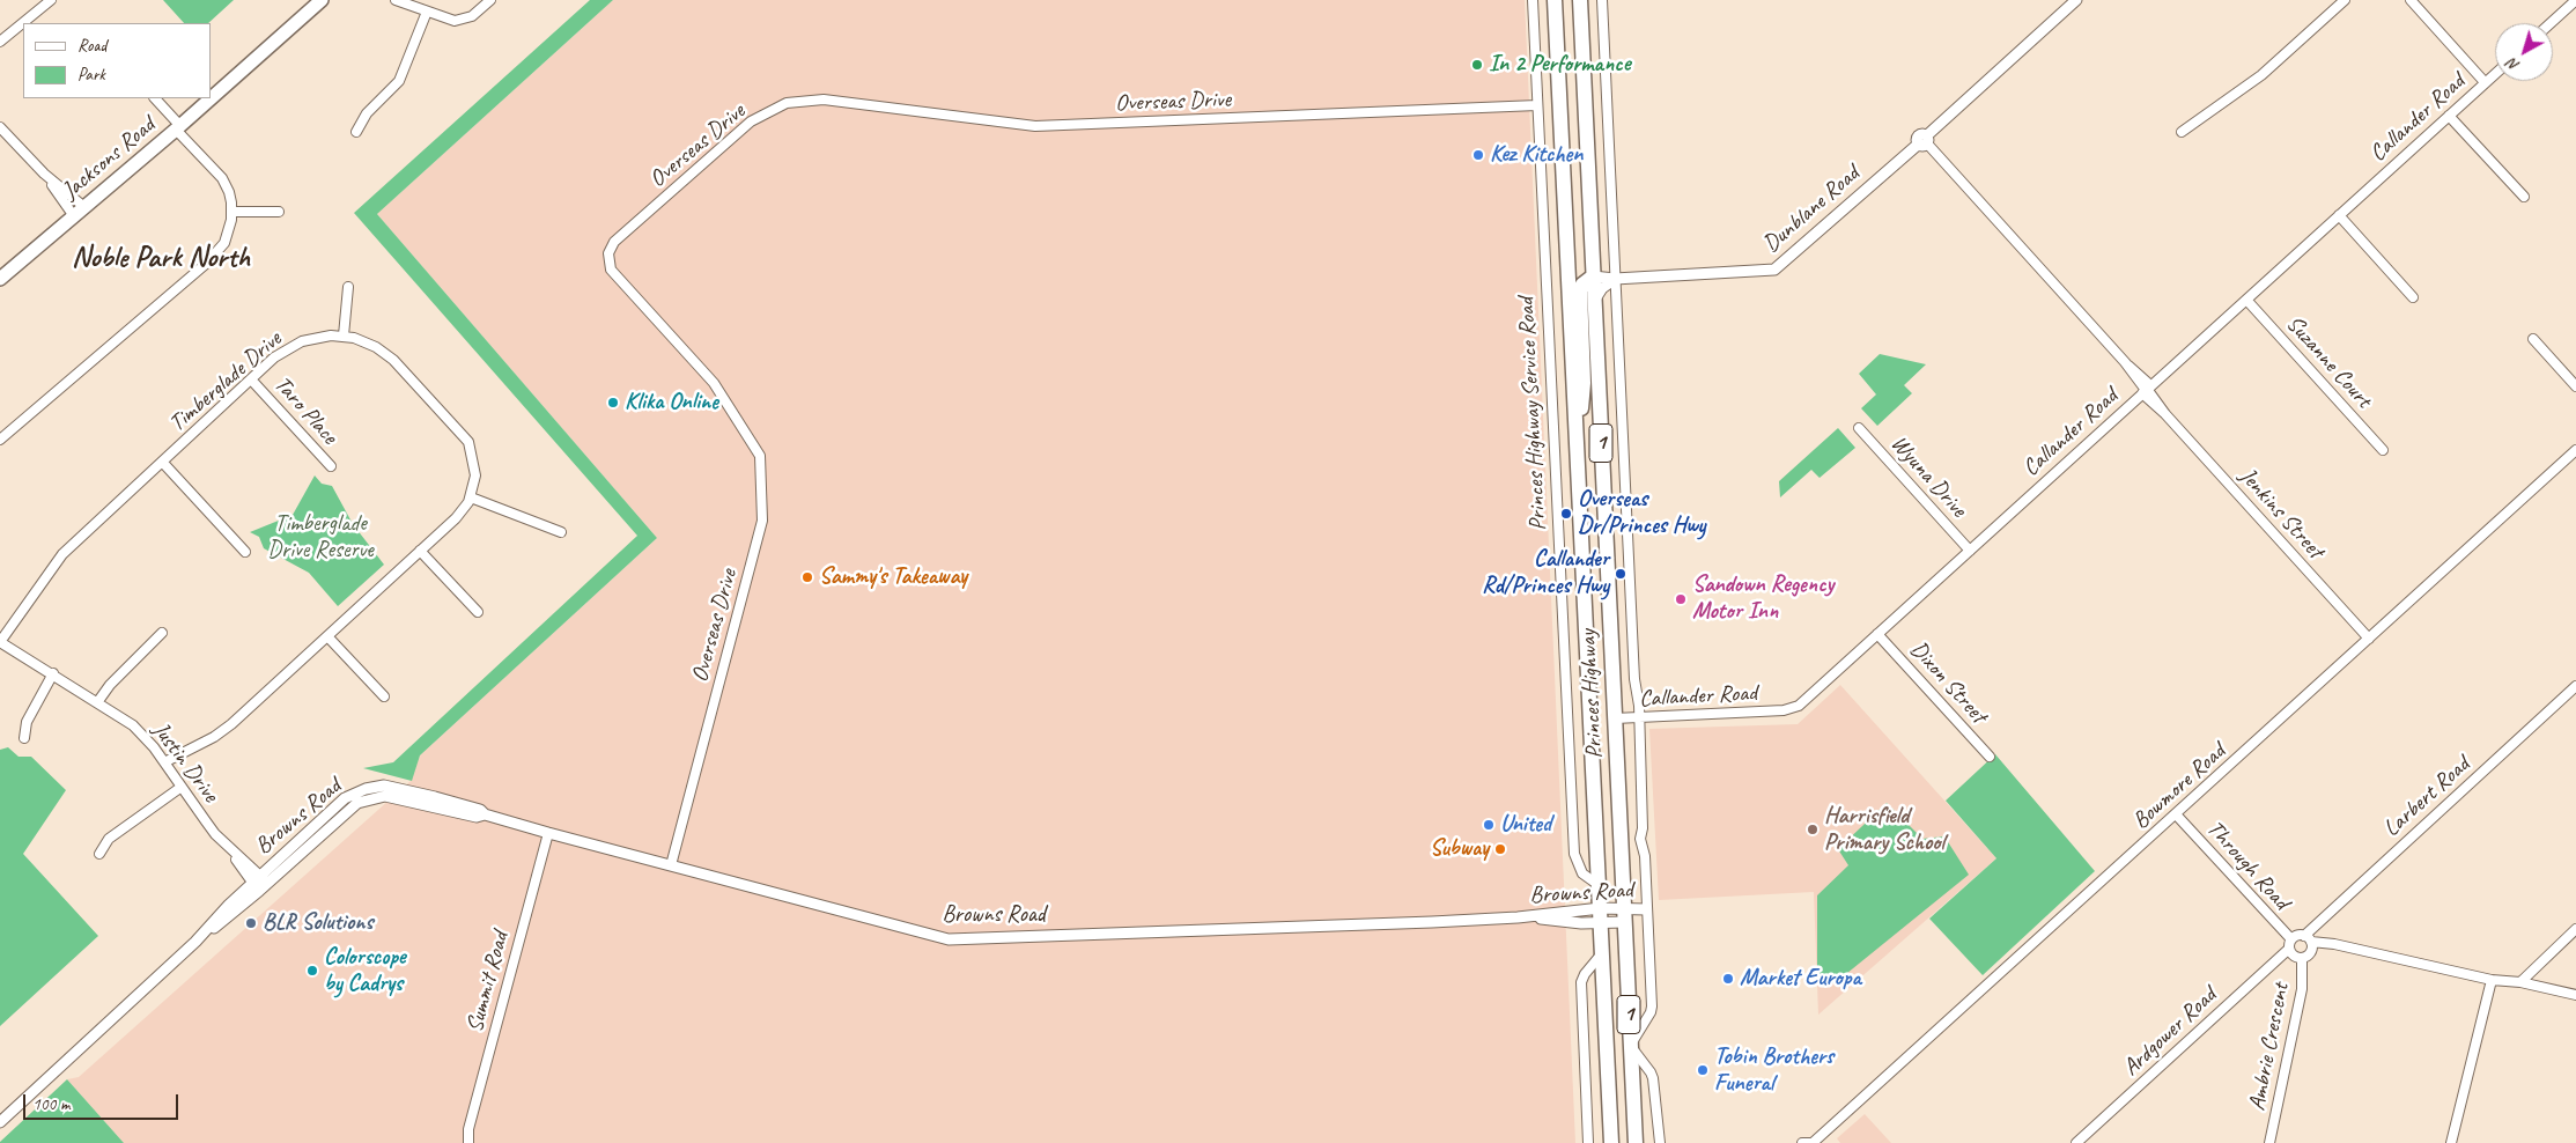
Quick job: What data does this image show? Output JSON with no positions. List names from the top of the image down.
{
  "streets": {
    "highway": ["1", "Princes Highway"],
    "main road": ["Jacksons Road"],
    "street": [
      "Overseas Drive",
      "Callander Road",
      "Dunblane Road",
      "Suzanne Court",
      "Timberglade Drive",
      "Taro Place",
      "Princes Highway Service Road",
      "Wyuna Drive",
      "Jenkins Street",
      "Dixon Street",
      "Justin Drive",
      "Bowmore Road",
      "Larbert Road",
      "Browns Road",
      "Through Road",
      "Summit Road",
      "Ardgower Road",
      "Ambrie Crescent"
    ]
  },
  "crossings": [
    ["Overseas Drive", "Princes Highway Service Road"],
    ["Overseas Drive", "Browns Road"],
    ["Callander Road", "Suzanne Court"],
    ["Callander Road", "Wyuna Drive"],
    ["Callander Road", "Jenkins Street"],
    ["Callander Road", "Dixon Street"],
    ["Callander Road", "Princes Highway"],
    ["Dunblane Road", "Jenkins Street"],
    ["Dunblane Road", "Princes Highway"],
    ["Timberglade Drive", "Taro Place"],
    ["Timberglade Drive", "Justin Drive"],
    ["Princes Highway Service Road", "Princes Highway"],
    ["Jenkins Street", "Bowmore Road"],
    ["Princes Highway", "Browns Road"],
    ["Justin Drive", "Browns Road"],
    ["Bowmore Road", "Through Road"],
    ["Larbert Road", "Through Road"],
    ["Larbert Road", "Ardgower Road"],
    ["Larbert Road", "Ambrie Crescent"],
    ["Browns Road", "Summit Road"],
    ["Through Road", "Ardgower Road"],
    ["Through Road", "Ambrie Crescent"],
    ["Ardgower Road", "Ambrie Crescent"]
  ],
  "districts": ["Noble Park North"],
  "parks": ["Timberglade Drive Reserve"],
  "places": [
    "In 2 Performance",
    "Kez Kitchen",
    "Klika Online",
    "Overseas Dr/Princes Hwy",
    "Callander Rd/Princes Hwy",
    "Sammy's Takeaway",
    "Sandown Regency Motor Inn",
    "United",
    "Harrisfield Primary School",
    "Subway",
    "BLR Solutions",
    "Colorscope by Cadrys",
    "Market Europa",
    "Tobin Brothers Funeral"
  ],
  "legend": ["Road", "Park"],
  "scale_bar": "100 m",
  "north": "bottom left"
}
